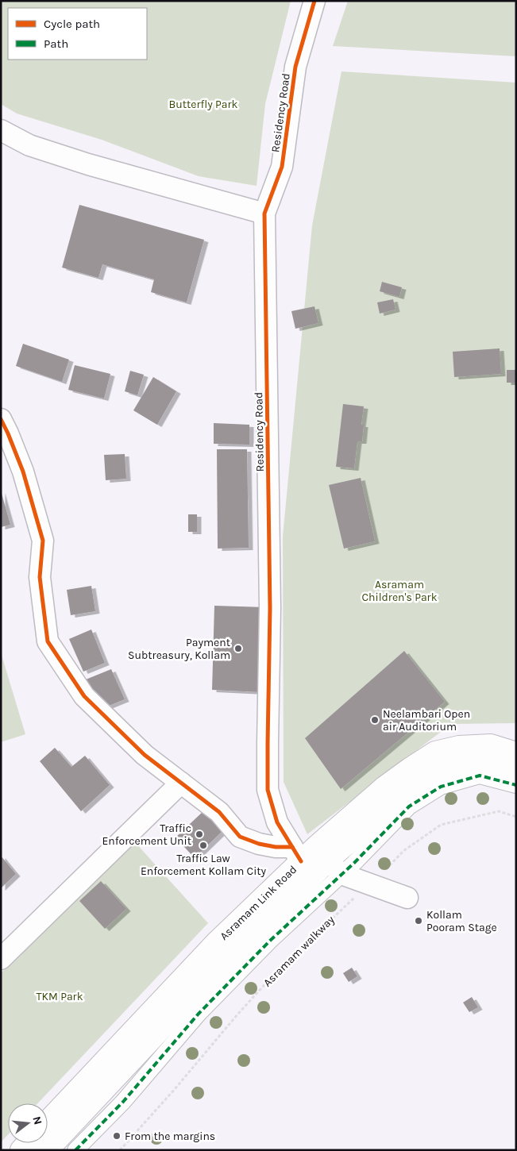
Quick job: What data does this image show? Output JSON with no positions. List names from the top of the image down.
{
  "streets": {
    "main road": ["Asramam Link Road"],
    "street": ["Residency Road"],
    "path": ["Asramam walkway"]
  },
  "crossings": [
    ["Residency Road", "Asramam Link Road"]
  ],
  "parks": ["Butterfly Park", "Asramam Children's Park", "TKM Park"],
  "places": [
    "Payment Subtreasury, Kollam",
    "Neelambari Open air Auditorium",
    "Traffic Enforcement Unit",
    "Traffic Law Enforcement Kollam City",
    "Kollam Pooram Stage",
    "From the margins"
  ],
  "legend": ["Cycle path", "Path"],
  "north": "right"
}
